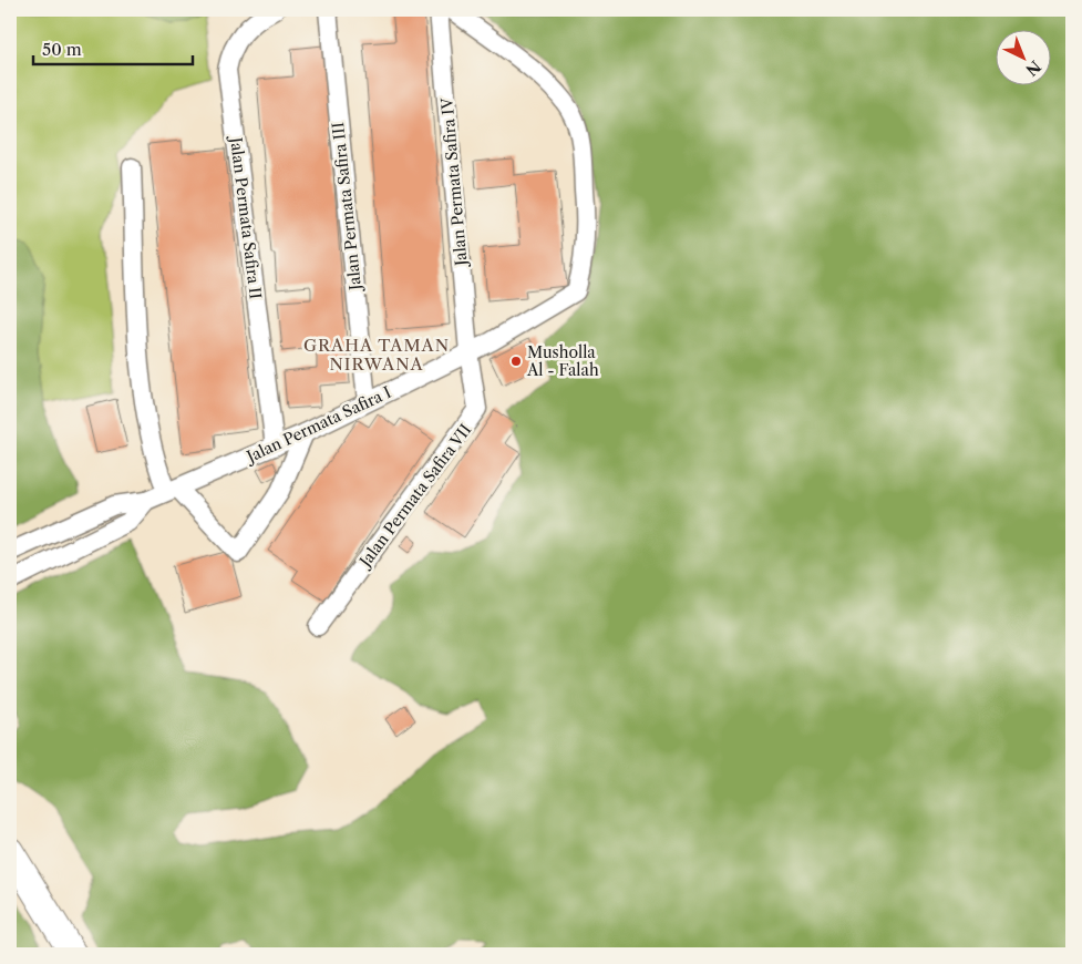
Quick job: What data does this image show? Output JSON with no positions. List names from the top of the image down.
{
  "streets": {
    "street": [
      "Jalan Permata Safira IV",
      "Jalan Permata Safira III",
      "Jalan Permata Safira II",
      "Jalan Permata Safira I",
      "Jalan Permata Safira VII"
    ]
  },
  "crossings": [
    ["Jalan Permata Safira IV", "Jalan Permata Safira I"],
    ["Jalan Permata Safira IV", "Jalan Permata Safira VII"],
    ["Jalan Permata Safira III", "Jalan Permata Safira I"],
    ["Jalan Permata Safira II", "Jalan Permata Safira I"],
    ["Jalan Permata Safira I", "Jalan Permata Safira VII"]
  ],
  "districts": ["GRAHA TAMAN NIRWANA"],
  "places": ["Musholla Al - Falah"],
  "scale_bar": "50 m",
  "north": "bottom right"
}
